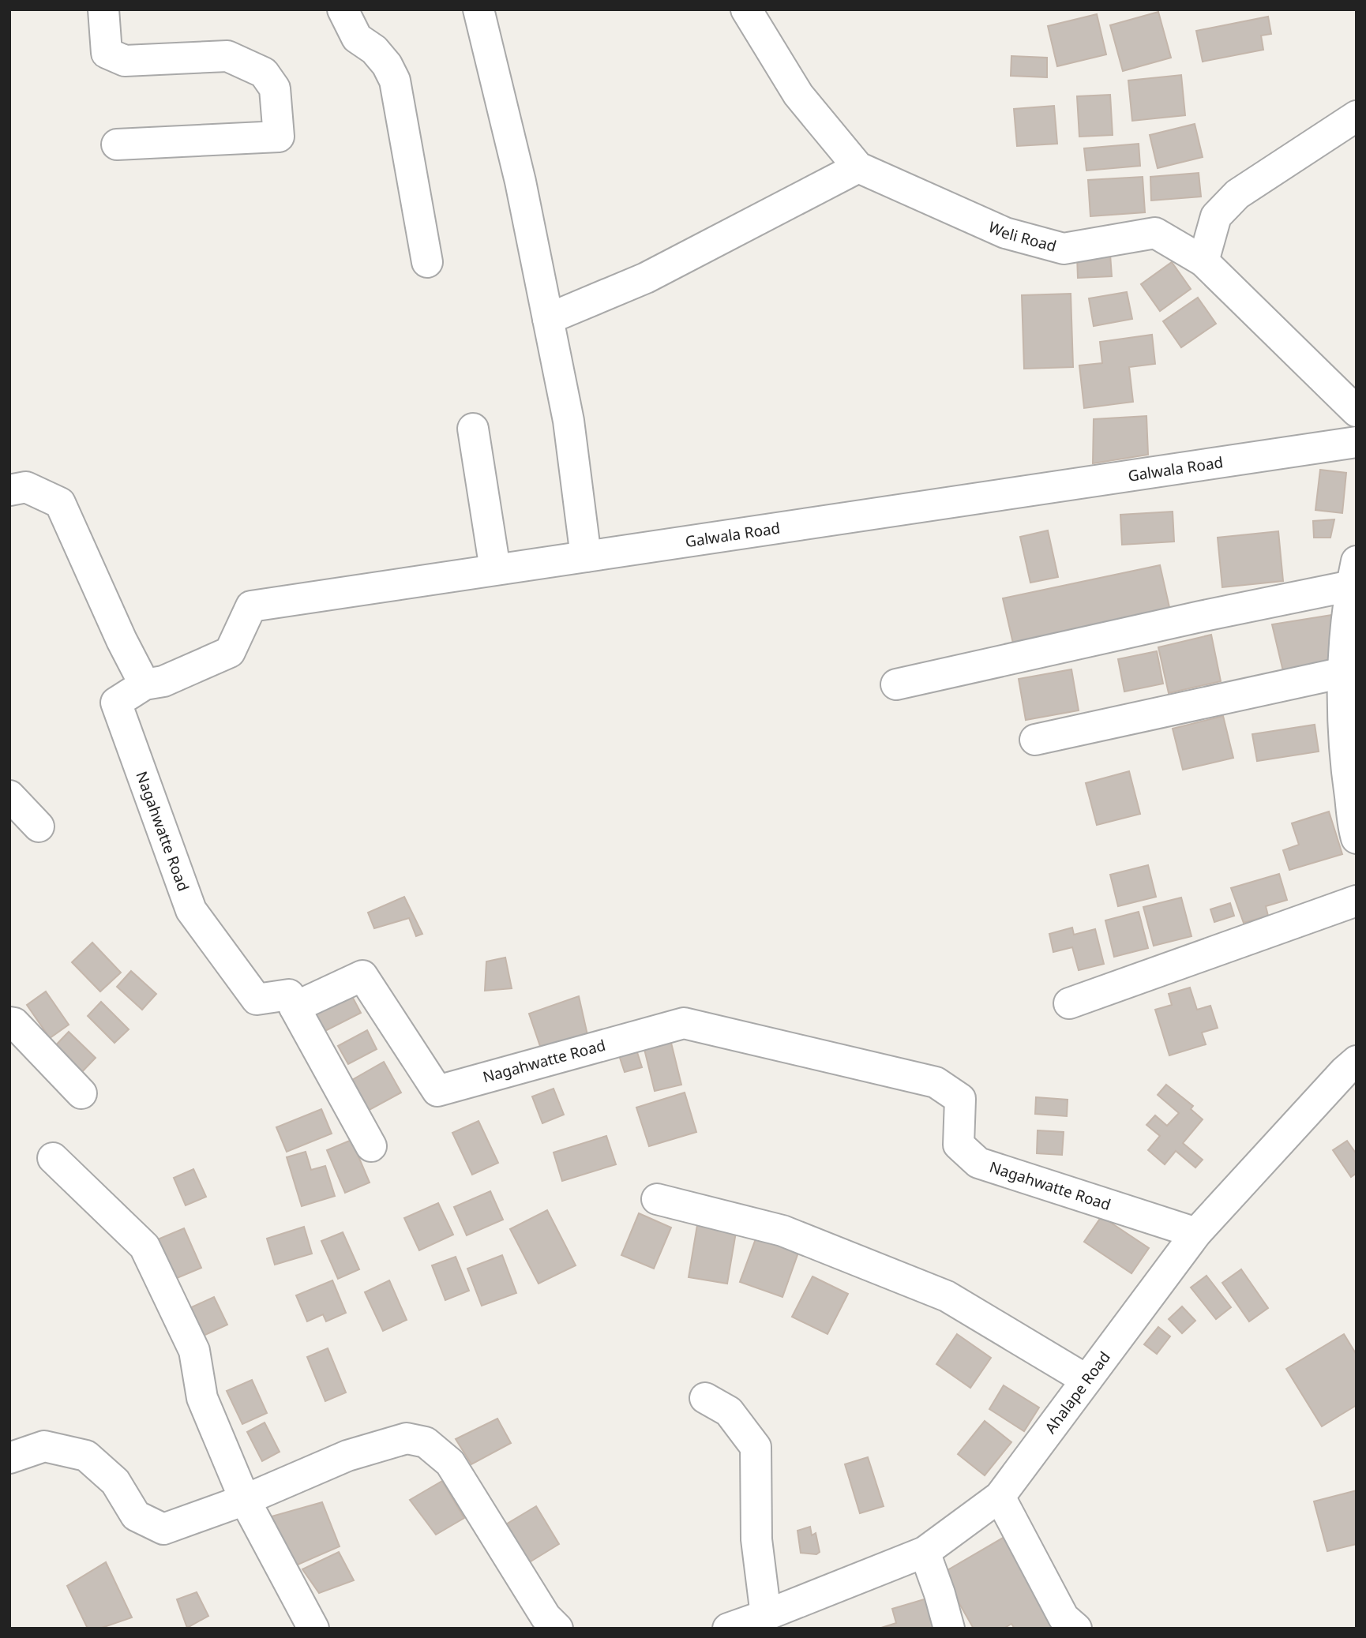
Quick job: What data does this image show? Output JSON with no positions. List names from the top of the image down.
{
  "streets": {
    "street": [
      "Weli Road",
      "Galwala Road",
      "Nagahwatte Road",
      "Ahalape Road"
    ]
  },
  "crossings": [
    ["Galwala Road", "Nagahwatte Road"],
    ["Nagahwatte Road", "Ahalape Road"]
  ]
}
